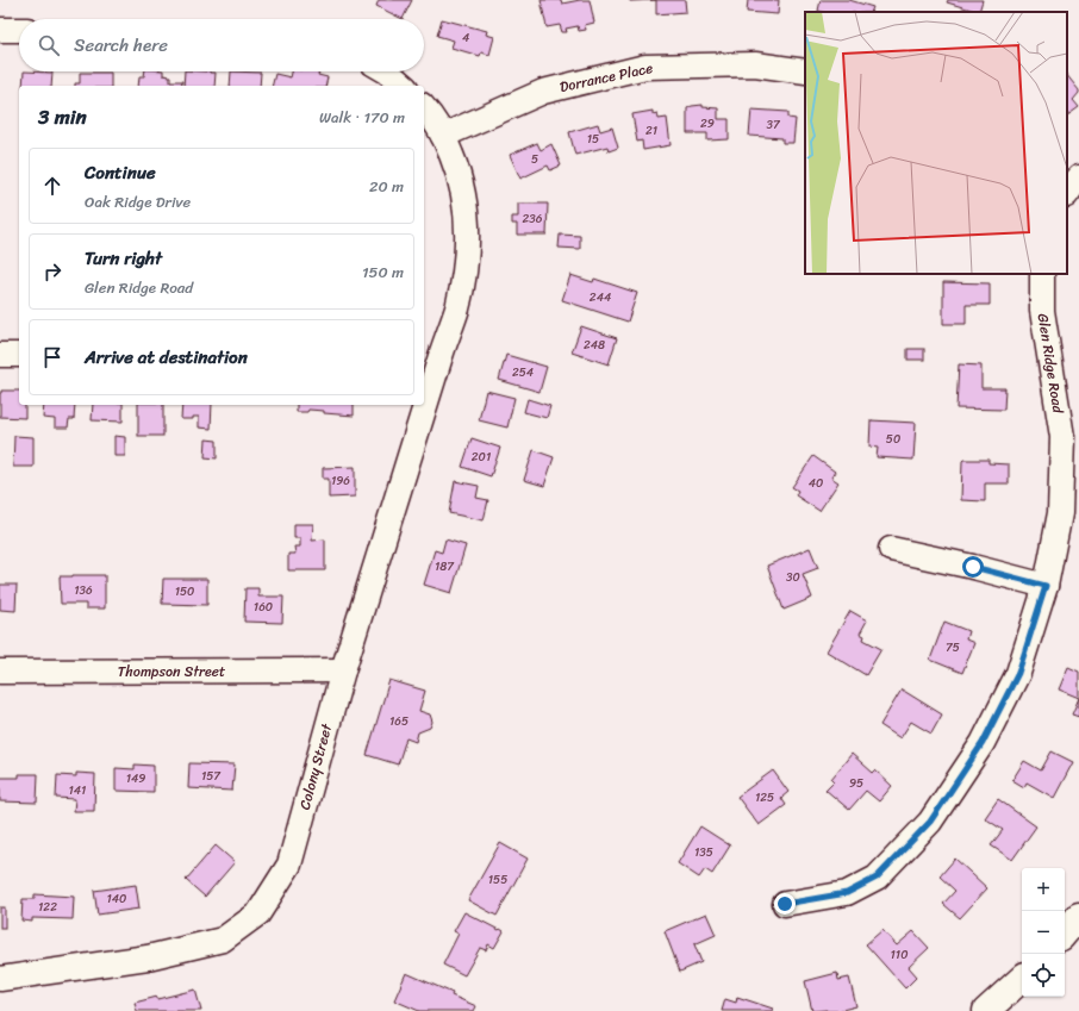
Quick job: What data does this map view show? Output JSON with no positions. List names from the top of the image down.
{
  "streets": {
    "street": [
      "Dorrance Place",
      "Glen Ridge Road",
      "Thompson Street",
      "Colony Street"
    ]
  },
  "crossings": [
    ["Dorrance Place", "Colony Street"],
    ["Thompson Street", "Colony Street"]
  ],
  "house_numbers": [
    "4",
    "29",
    "37",
    "21",
    "15",
    "5",
    "236",
    "244",
    "248",
    "254",
    "50",
    "201",
    "196",
    "40",
    "187",
    "30",
    "136",
    "150",
    "160",
    "75",
    "165",
    "157",
    "149",
    "95",
    "141",
    "125",
    "135",
    "155",
    "140",
    "122",
    "110"
  ],
  "page": {
    "search": "Search here",
    "heading": ["3 min", "Walk · 170 m"],
    "list": [
      ["Continue", "Oak Ridge Drive", "20 m"],
      ["Turn right", "Glen Ridge Road", "150 m"],
      "Arrive at destination"
    ],
    "map_buttons": ["+", "−"]
  }
}
